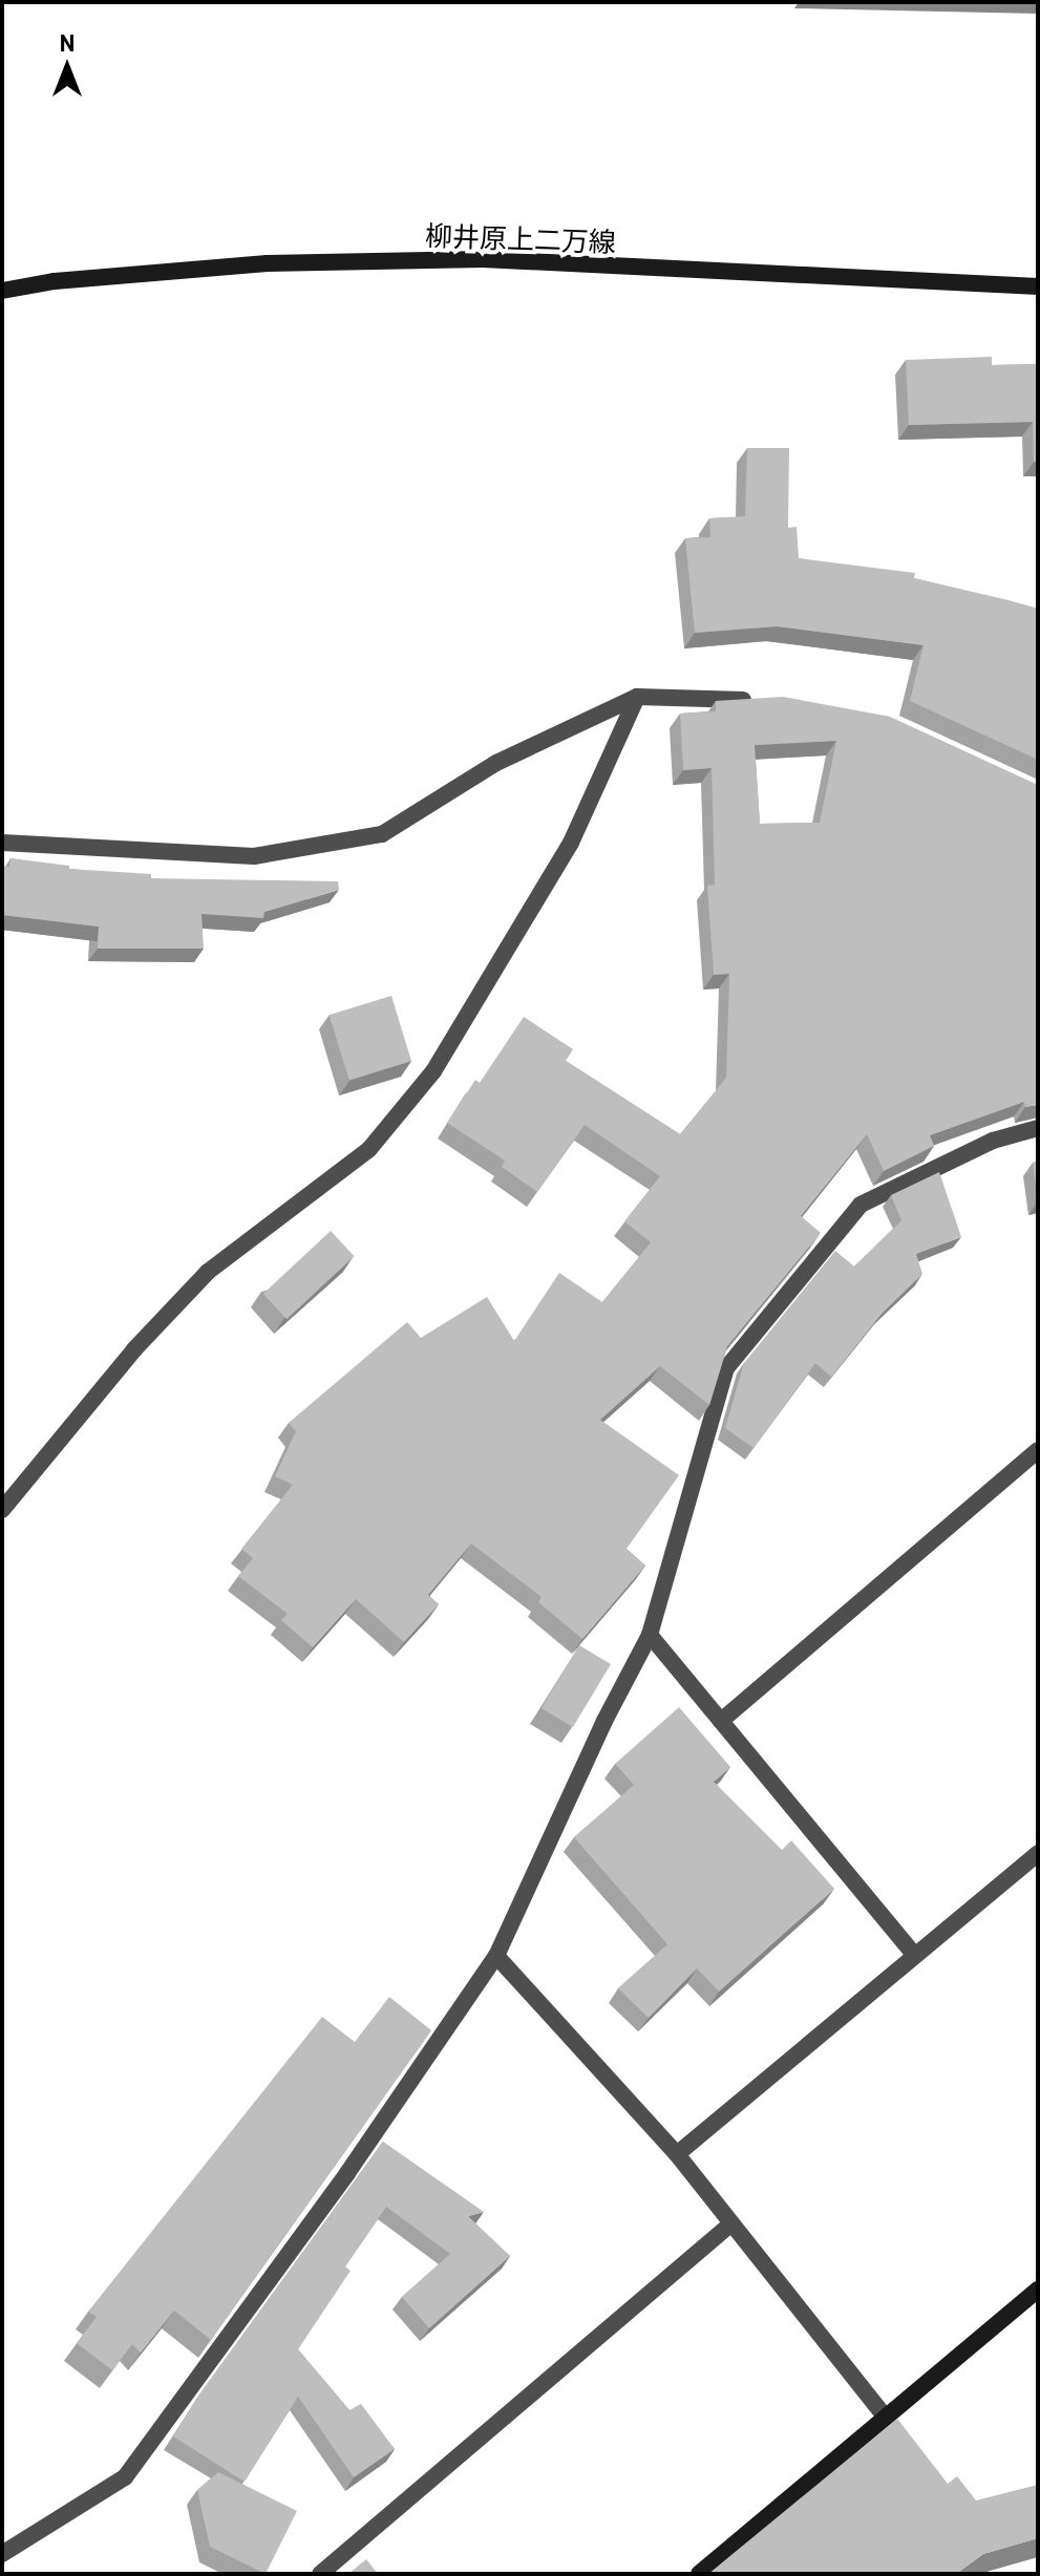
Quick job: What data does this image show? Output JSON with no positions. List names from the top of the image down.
{
  "streets": {
    "main road": ["柳井原上二万線"]
  },
  "north": "top"
}
